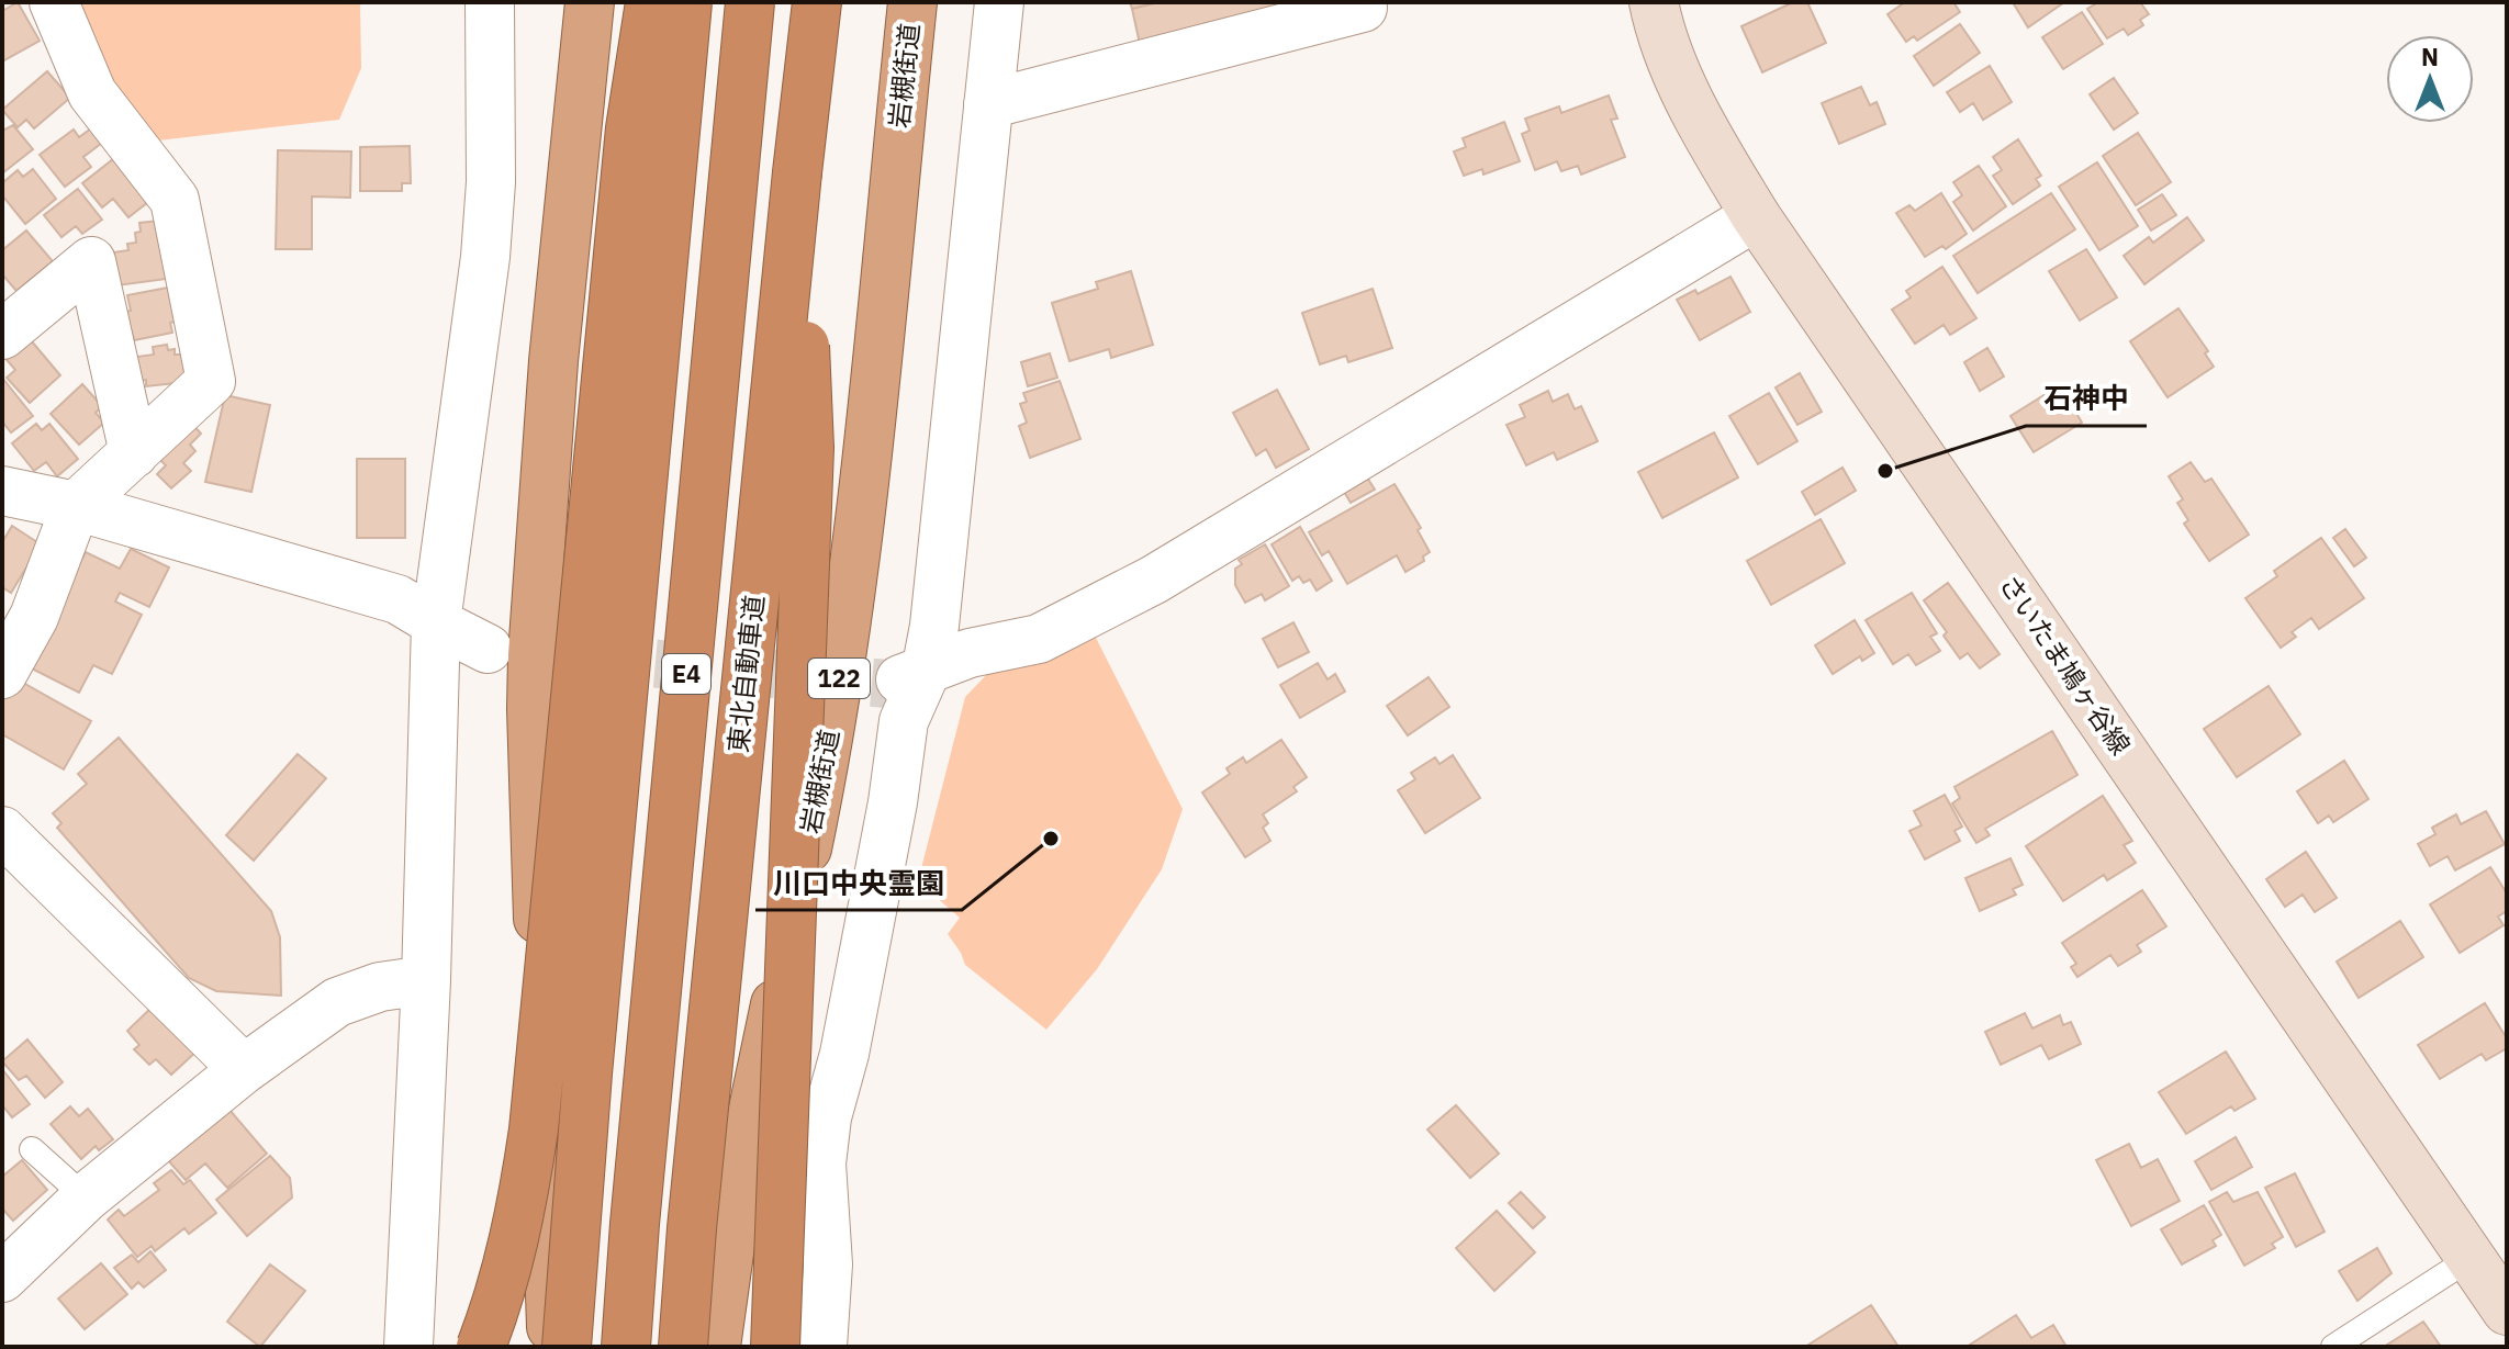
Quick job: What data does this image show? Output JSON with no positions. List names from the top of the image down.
{
  "streets": {
    "highway": [
      "岩槻街道",
      "E4",
      "東北自動車道",
      "122"
    ],
    "main road": ["さいたま鳩ヶ谷線"]
  },
  "places": ["石神中", "川口中央霊園"],
  "north": "top"
}
